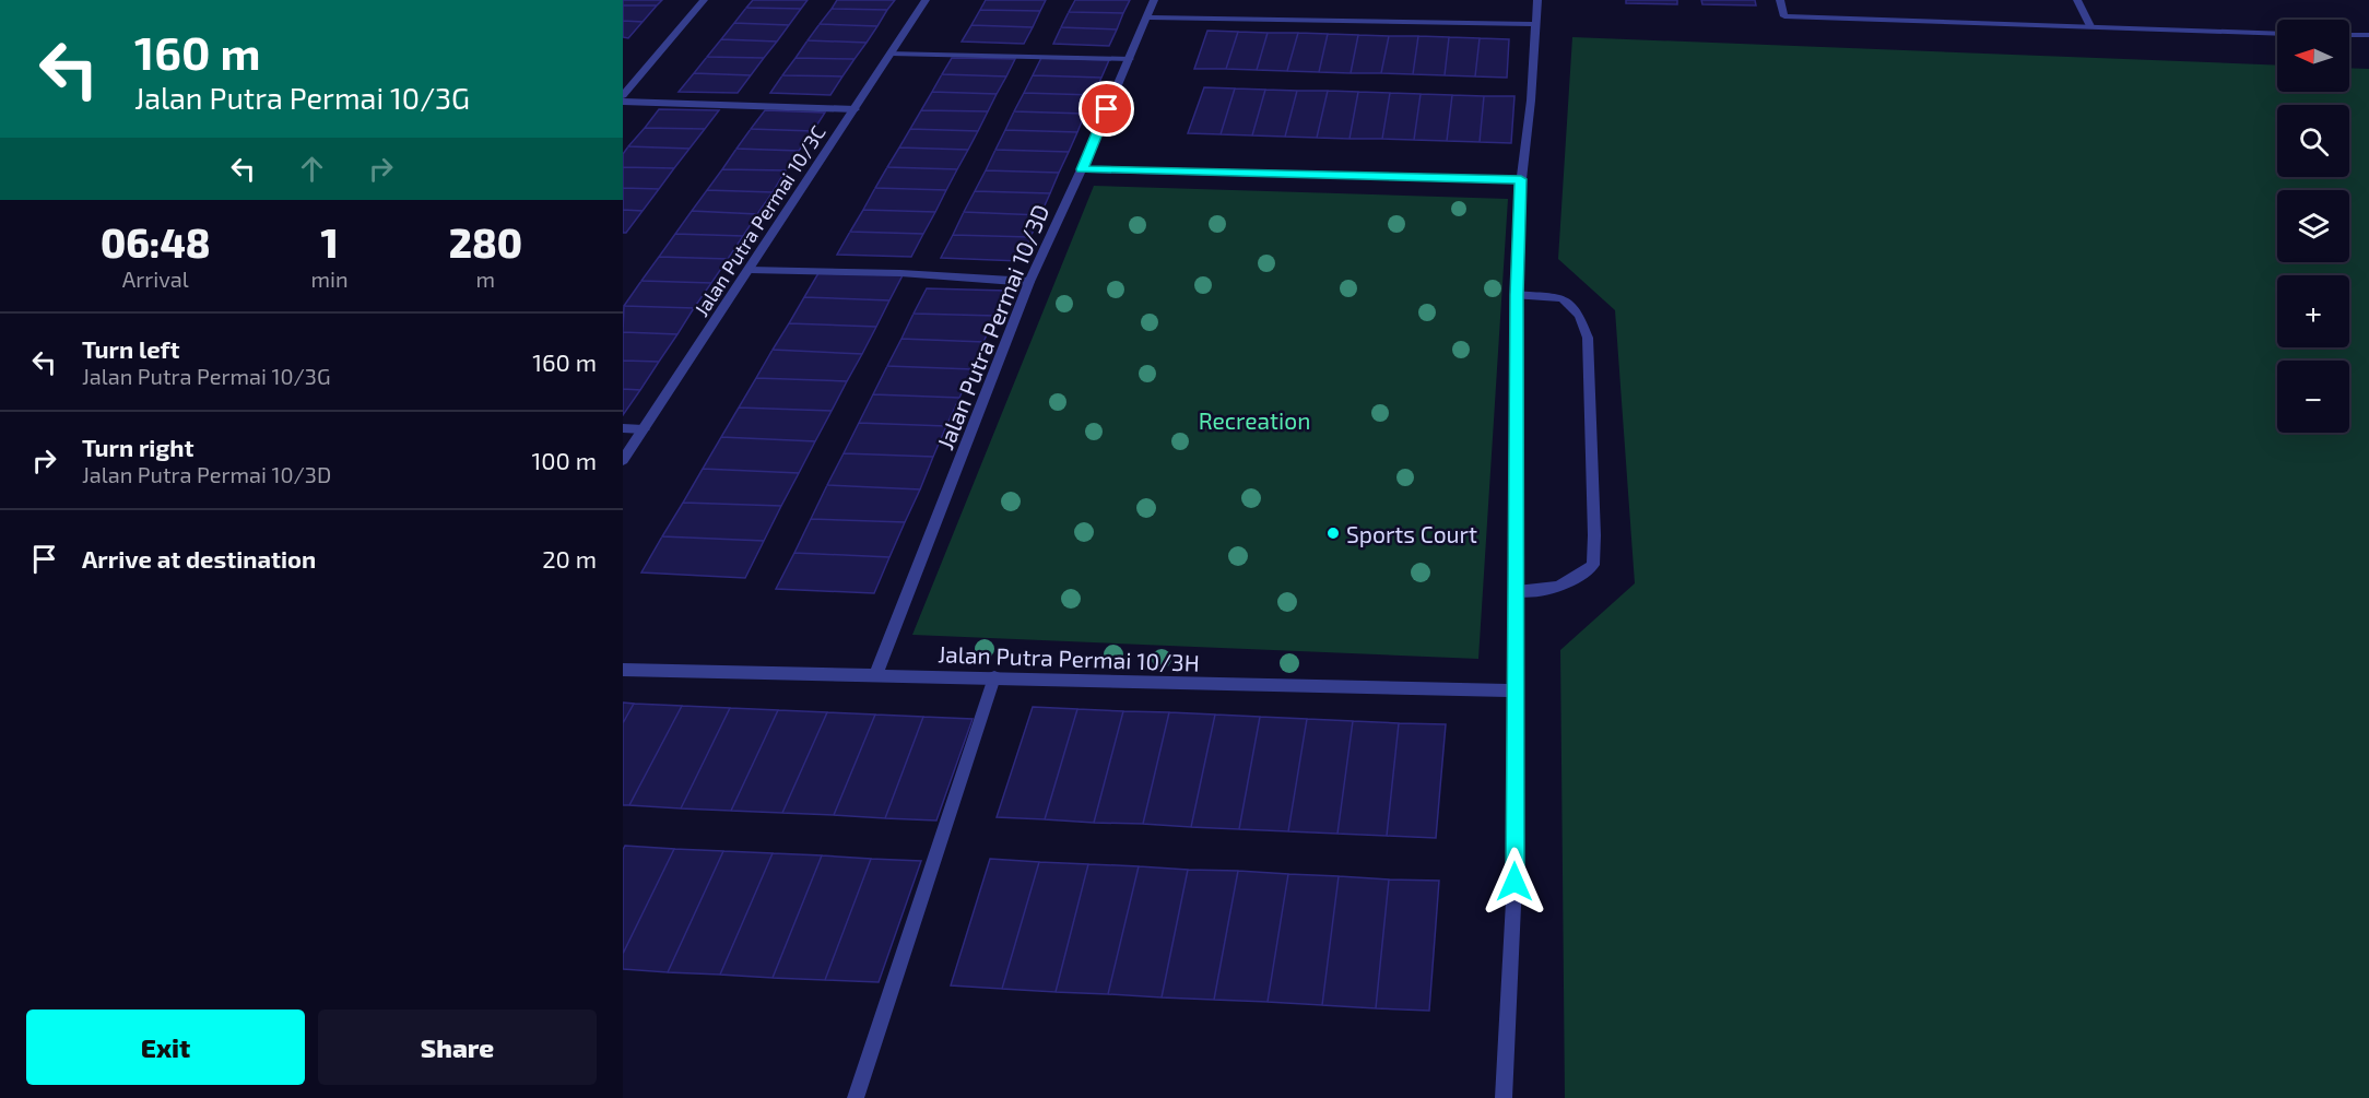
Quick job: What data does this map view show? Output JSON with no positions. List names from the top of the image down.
{
  "streets": {
    "street": ["Jalan Putra Permai 10/3C", "Jalan Putra Permai 10/3D", "Jalan Putra Permai 10/3H"]
  },
  "crossings": [
    ["Jalan Putra Permai 10/3D", "Jalan Putra Permai 10/3H"]
  ],
  "parks": ["Recreation"],
  "places": ["Sports Court"],
  "north": "left",
  "page": {
    "turn": ["160 m", "Jalan Putra Permai 10/3G"],
    "map_buttons": ["+", "−"],
    "eta": [
      "06:48",
      "Arrival",
      "1",
      "min",
      "280",
      "m"
    ],
    "list": [
      {
        "name": "Turn left",
        "note": "Jalan Putra Permai 10/3G",
        "value": "160 m"
      },
      {
        "name": "Turn right",
        "note": "Jalan Putra Permai 10/3D",
        "value": "100 m"
      },
      {
        "name": "Arrive at destination",
        "value": "20 m"
      }
    ],
    "buttons": ["Exit", "Share"]
  }
}
